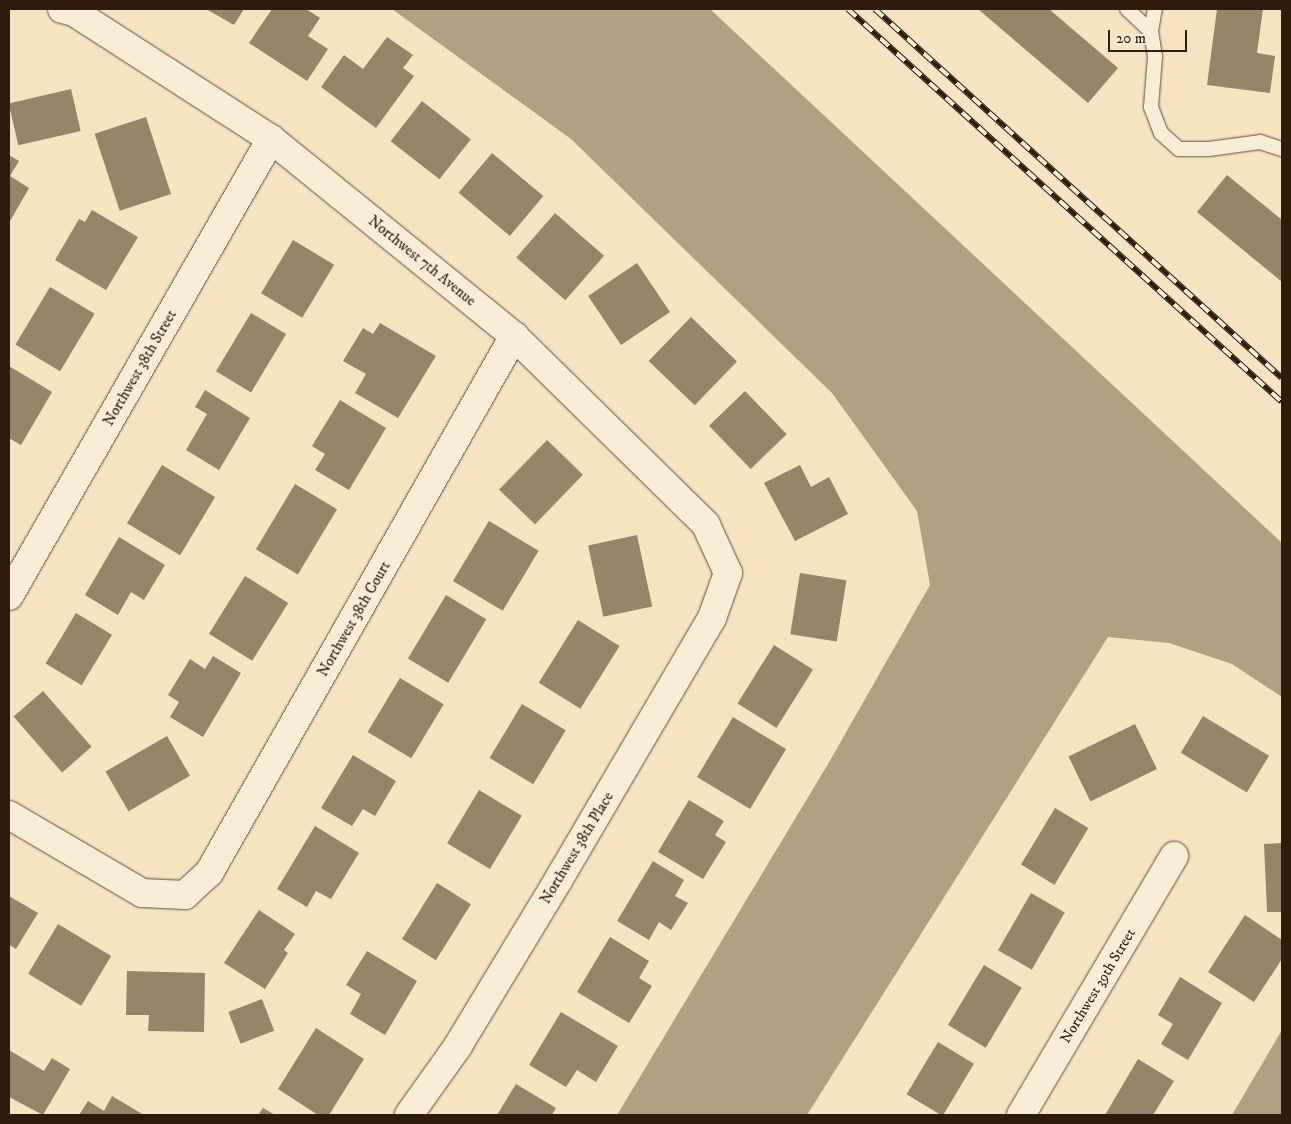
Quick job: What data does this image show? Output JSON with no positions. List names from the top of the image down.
{
  "streets": {
    "street": [
      "Northwest 7th Avenue",
      "Northwest 38th Street",
      "Northwest 38th Court",
      "Northwest 38th Place",
      "Northwest 39th Street"
    ]
  },
  "crossings": [
    ["Northwest 7th Avenue", "Northwest 38th Street"],
    ["Northwest 7th Avenue", "Northwest 38th Court"],
    ["Northwest 7th Avenue", "Northwest 38th Place"]
  ],
  "scale_bar": "20 m"
}
